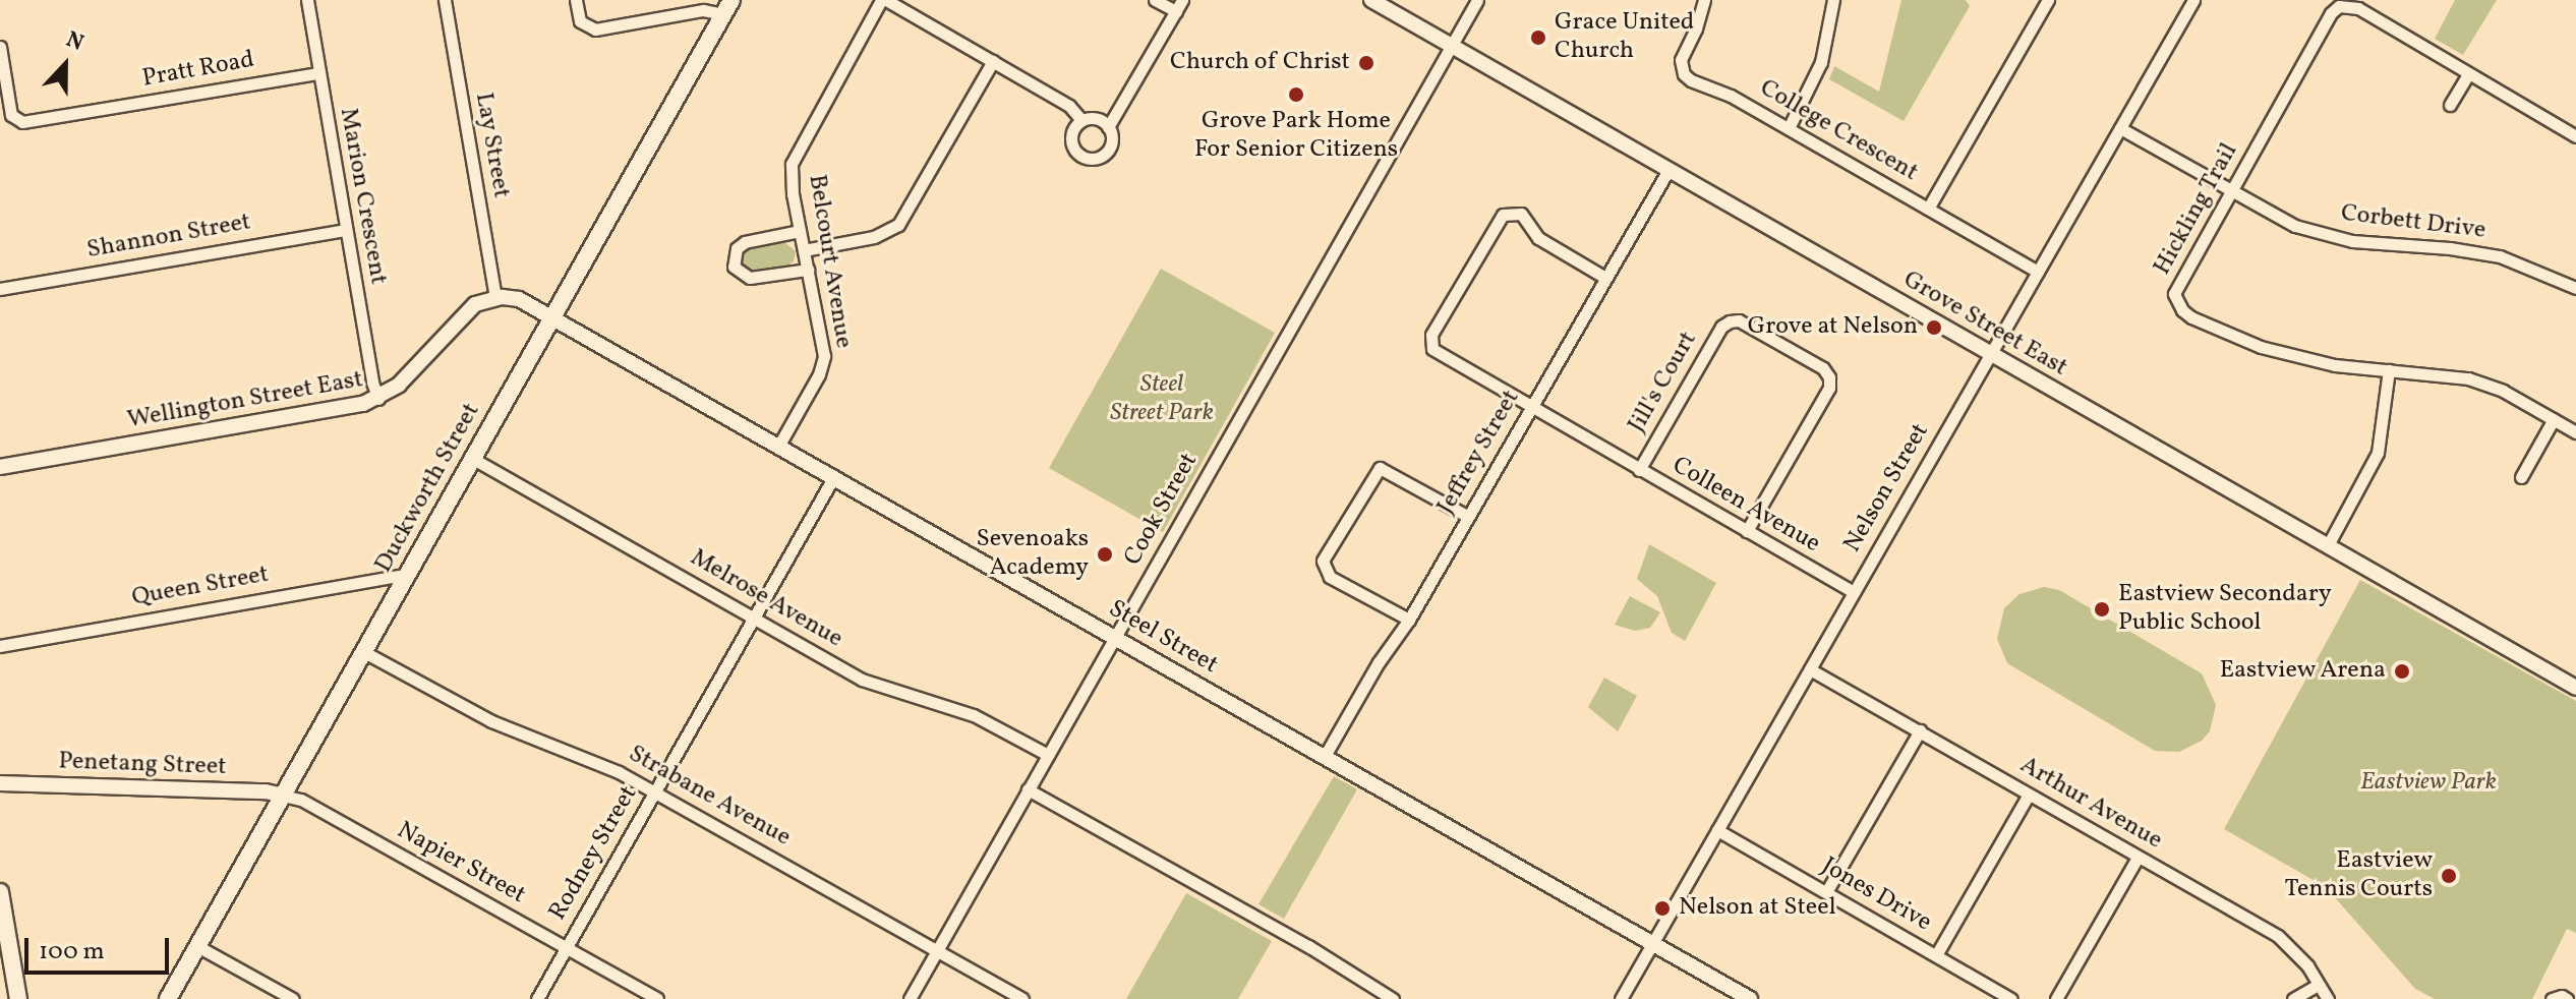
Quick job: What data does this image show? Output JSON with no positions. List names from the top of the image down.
{
  "streets": {
    "main road": ["Duckworth Street"],
    "street": [
      "Pratt Road",
      "College Crescent",
      "Lay Street",
      "Marion Crescent",
      "Hickling Trail",
      "Corbett Drive",
      "Shannon Street",
      "Belcourt Avenue",
      "Grove Street East",
      "Jill's Court",
      "Wellington Street East",
      "Jeffrey Street",
      "Nelson Street",
      "Colleen Avenue",
      "Cook Street",
      "Queen Street",
      "Melrose Avenue",
      "Steel Street",
      "Penetang Street",
      "Strabane Avenue",
      "Arthur Avenue",
      "Rodney Street",
      "Napier Street",
      "Jones Drive"
    ]
  },
  "crossings": [
    ["Pratt Road", "Marion Crescent"],
    ["College Crescent", "Nelson Street"],
    ["Lay Street", "Wellington Street East"],
    ["Marion Crescent", "Shannon Street"],
    ["Marion Crescent", "Wellington Street East"],
    ["Hickling Trail", "Corbett Drive"],
    ["Corbett Drive", "Nelson Street"],
    ["Belcourt Avenue", "Steel Street"],
    ["Grove Street East", "Jeffrey Street"],
    ["Grove Street East", "Nelson Street"],
    ["Grove Street East", "Cook Street"],
    ["Jill's Court", "Colleen Avenue"],
    ["Jeffrey Street", "Colleen Avenue"],
    ["Jeffrey Street", "Steel Street"],
    ["Duckworth Street", "Queen Street"],
    ["Duckworth Street", "Melrose Avenue"],
    ["Duckworth Street", "Steel Street"],
    ["Duckworth Street", "Penetang Street"],
    ["Duckworth Street", "Strabane Avenue"],
    ["Duckworth Street", "Napier Street"],
    ["Nelson Street", "Colleen Avenue"],
    ["Nelson Street", "Steel Street"],
    ["Nelson Street", "Arthur Avenue"],
    ["Nelson Street", "Jones Drive"],
    ["Cook Street", "Melrose Avenue"],
    ["Cook Street", "Steel Street"],
    ["Cook Street", "Strabane Avenue"],
    ["Melrose Avenue", "Rodney Street"],
    ["Steel Street", "Rodney Street"],
    ["Penetang Street", "Napier Street"],
    ["Strabane Avenue", "Rodney Street"],
    ["Rodney Street", "Napier Street"]
  ],
  "parks": ["Steel Street Park", "Eastview Park"],
  "places": [
    "Grace United Church",
    "Church of Christ",
    "Grove Park Home For Senior Citizens",
    "Grove at Nelson",
    "Sevenoaks Academy",
    "Eastview Secondary Public School",
    "Eastview Arena",
    "Eastview Tennis Courts",
    "Nelson at Steel"
  ],
  "scale_bar": "100 m",
  "north": "top"
}
